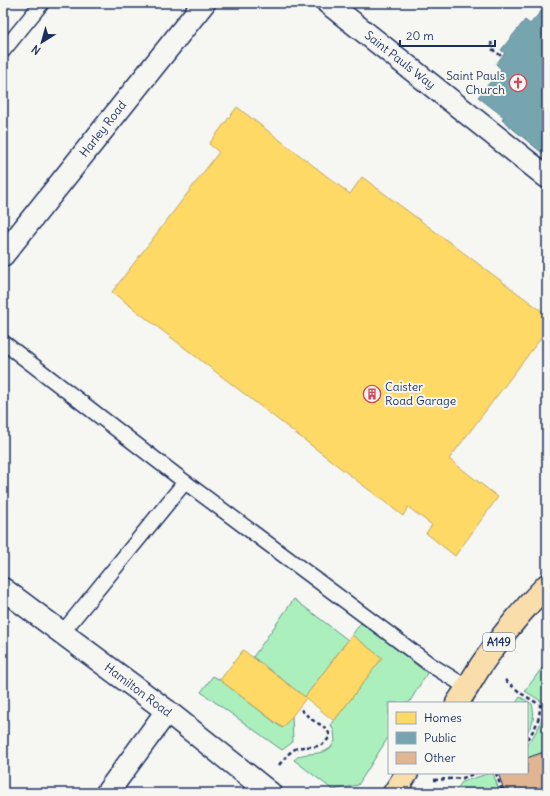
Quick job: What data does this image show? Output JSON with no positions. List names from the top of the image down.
{
  "streets": {
    "main road": ["A149"],
    "street": ["Saint Pauls Way", "Harley Road", "Hamilton Road"]
  },
  "places": {
    "church": ["Saint Pauls Church"],
    "building": ["Caister Road Garage"]
  },
  "legend": ["Homes", "Public", "Other"],
  "scale_bar": "20 m",
  "north": "bottom left"
}
